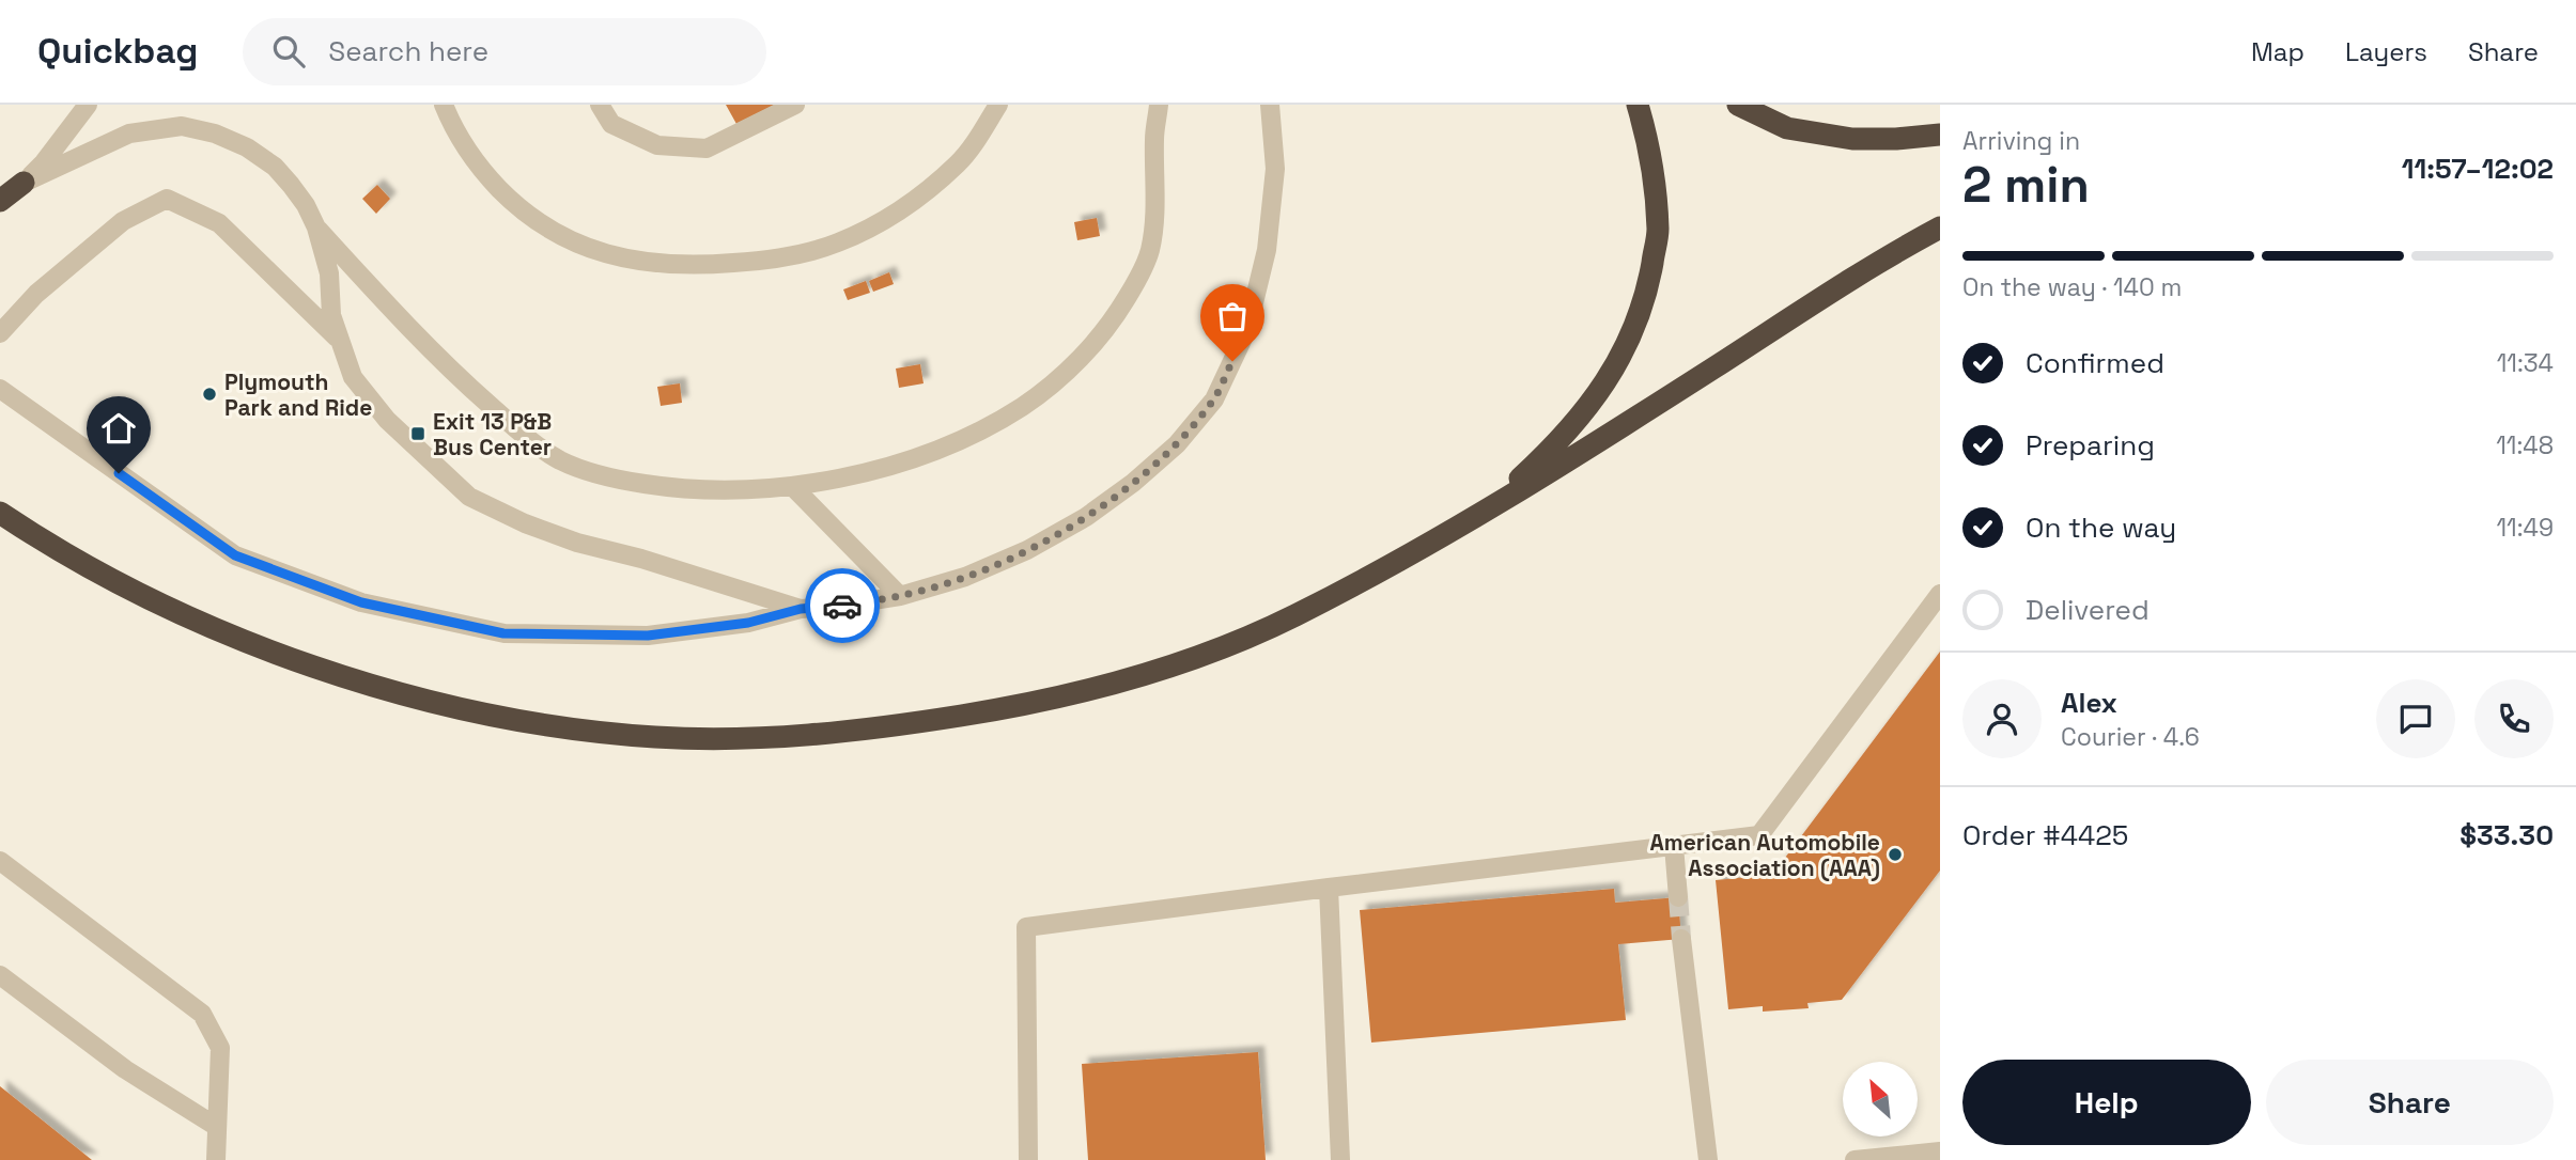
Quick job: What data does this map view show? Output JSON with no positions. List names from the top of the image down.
{
  "places": {
    "other": ["Plymouth Park and Ride", "American Automobile Association (AAA)"],
    "transit": ["Exit 13 P&B Bus Center"]
  },
  "north": "top left",
  "page": {
    "header": "Quickbag",
    "search": "Search here",
    "nav": ["Map", "Layers", "Share"],
    "heading": ["2 min", "Arriving in", "11:57–12:02"],
    "panel": [
      "Alex",
      "Courier · 4.6",
      "Order #4425",
      "$33.30"
    ],
    "bar": "On the way · 140 m",
    "list": [
      ["Confirmed", "11:34"],
      ["Preparing", "11:48"],
      ["On the way", "11:49"],
      "Delivered"
    ],
    "buttons": ["Help", "Share"]
  }
}
